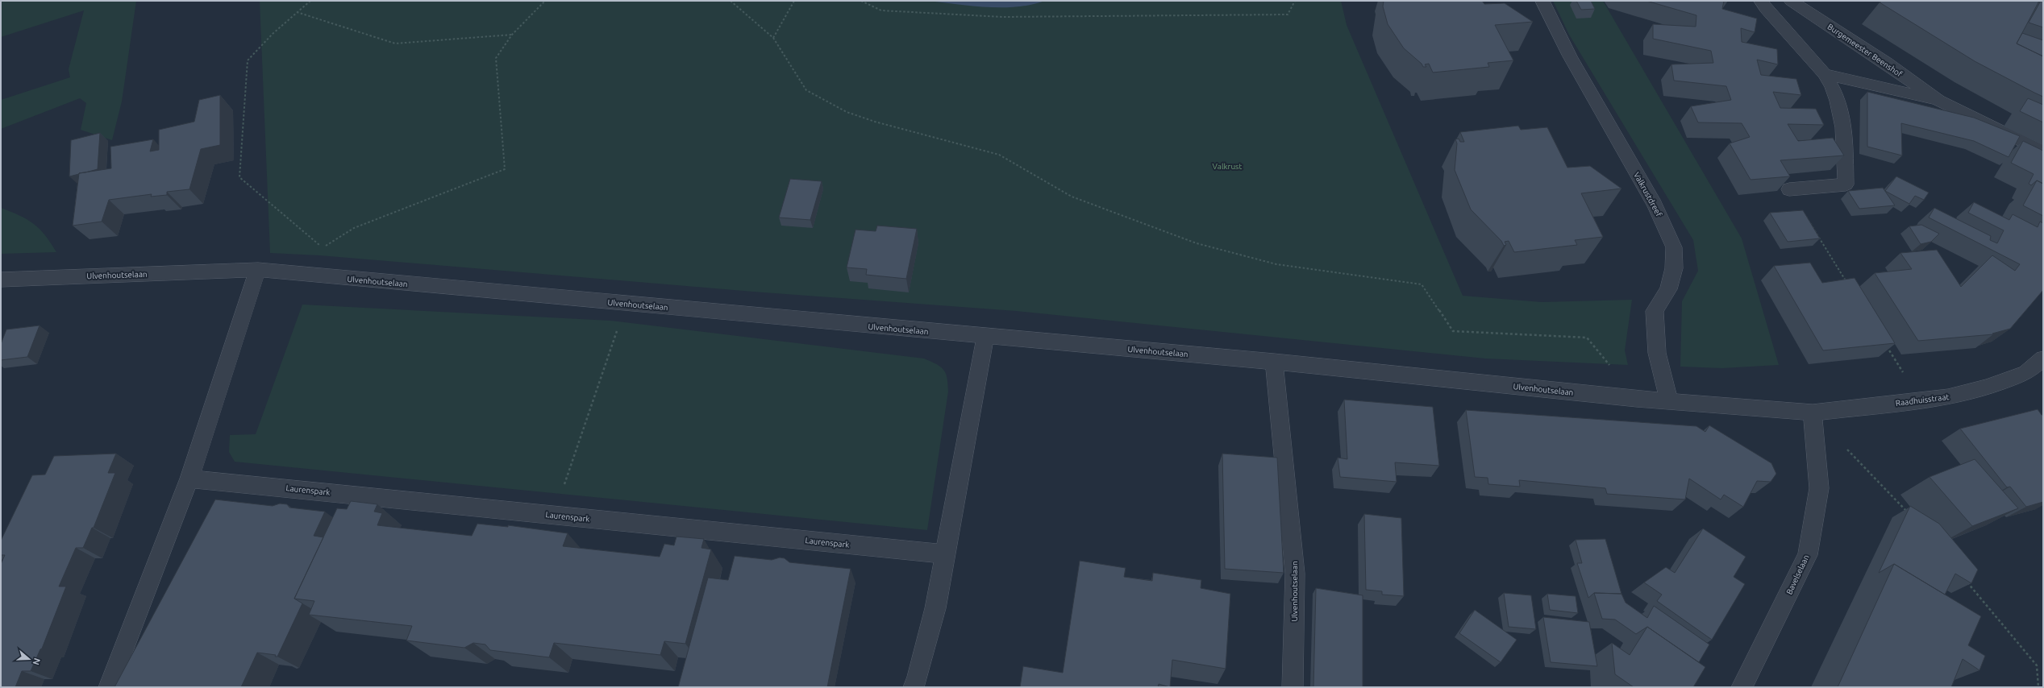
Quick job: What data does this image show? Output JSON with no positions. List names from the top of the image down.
{
  "streets": {
    "street": [
      "Burgemeester Beenshof",
      "Valkrustdreef",
      "Ulvenhoutselaan",
      "Raadhuisstraat",
      "Laurenspark",
      "Bavelselaan"
    ]
  },
  "crossings": [
    ["Valkrustdreef", "Ulvenhoutselaan"],
    ["Ulvenhoutselaan", "Raadhuisstraat"],
    ["Ulvenhoutselaan", "Bavelselaan"],
    ["Raadhuisstraat", "Bavelselaan"]
  ],
  "parks": ["Valkrust"],
  "north": "right"
}
